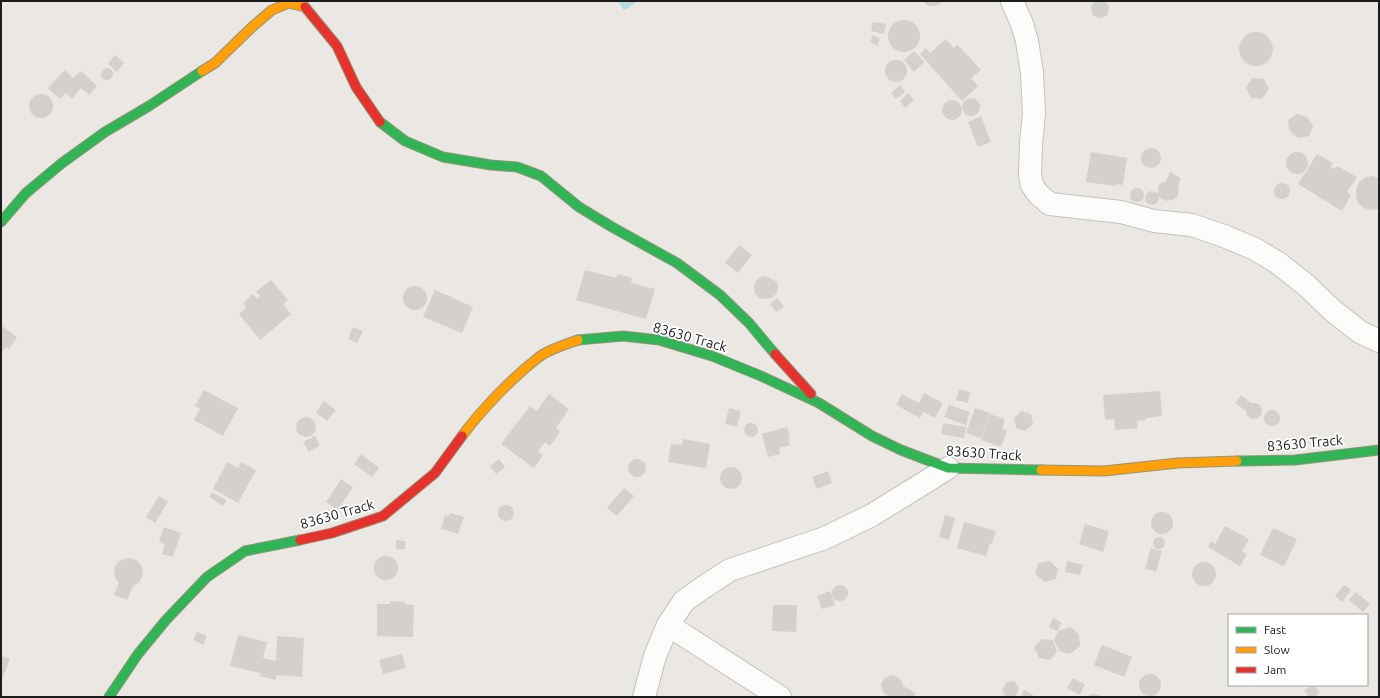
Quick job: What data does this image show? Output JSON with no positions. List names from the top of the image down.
{
  "streets": {
    "street": ["83630 Track"]
  },
  "legend": ["Fast", "Slow", "Jam"]
}
